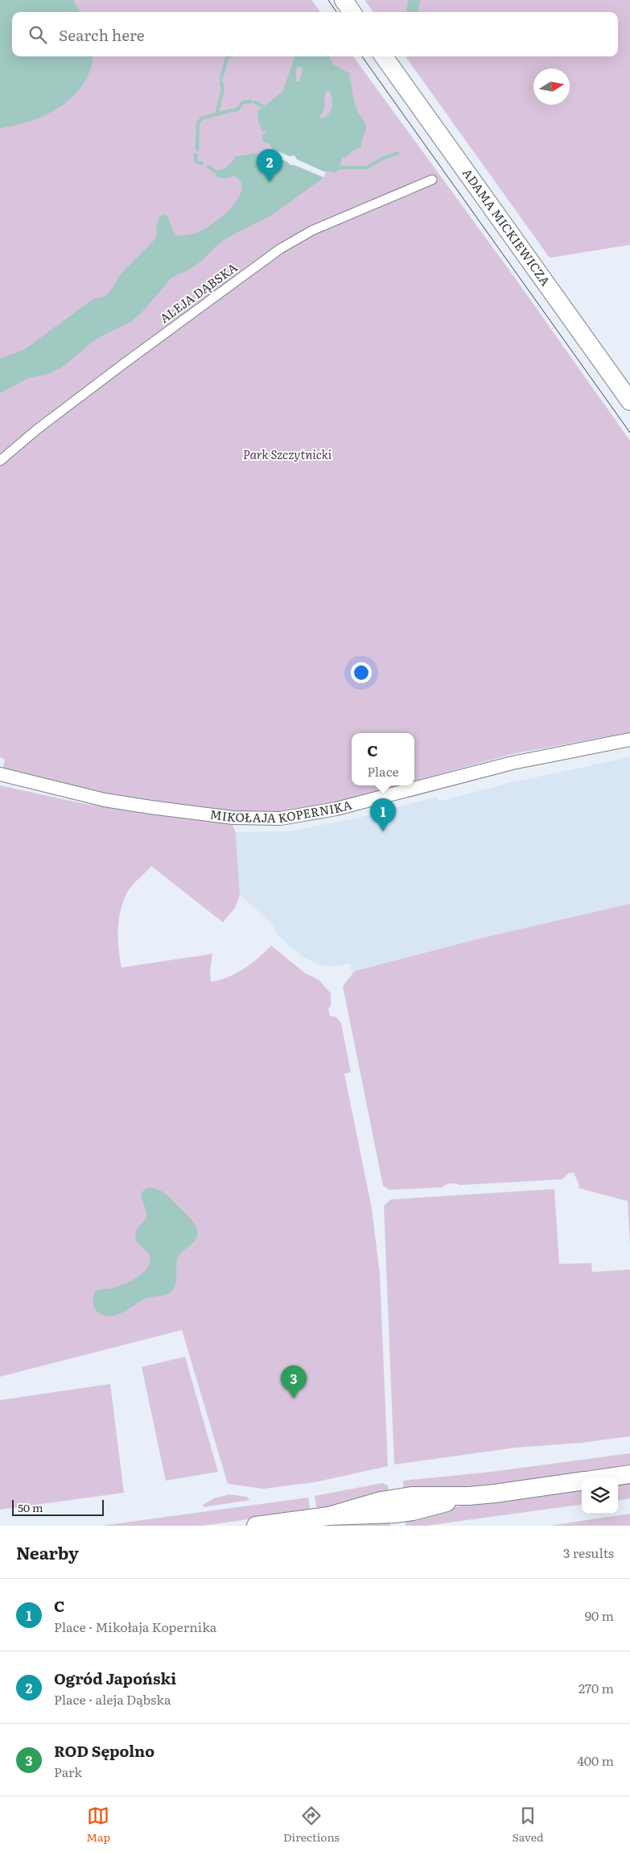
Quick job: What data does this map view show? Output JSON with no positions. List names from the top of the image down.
{
  "streets": {
    "main road": ["ADAMA MICKIEWICZA"],
    "street": ["ALEJA DĄBSKA", "MIKOŁAJA KOPERNIKA"]
  },
  "parks": ["Park Szczytnicki"],
  "scale_bar": "50 m",
  "north": "right",
  "page": {
    "search": "Search here",
    "pins": ["2", "1", "3"],
    "popup": ["C", "Place"],
    "scale": "50 m",
    "heading": ["Nearby", "3 results"],
    "list": [
      {
        "mark": "1",
        "name": "C",
        "note": "Place · Mikołaja Kopernika",
        "value": "90 m"
      },
      {
        "mark": "2",
        "name": "Ogród Japoński",
        "note": "Place · aleja Dąbska",
        "value": "270 m"
      },
      {
        "mark": "3",
        "name": "ROD Sępolno",
        "note": "Park",
        "value": "400 m"
      }
    ],
    "nav": ["Map", "Directions", "Saved"]
  }
}
